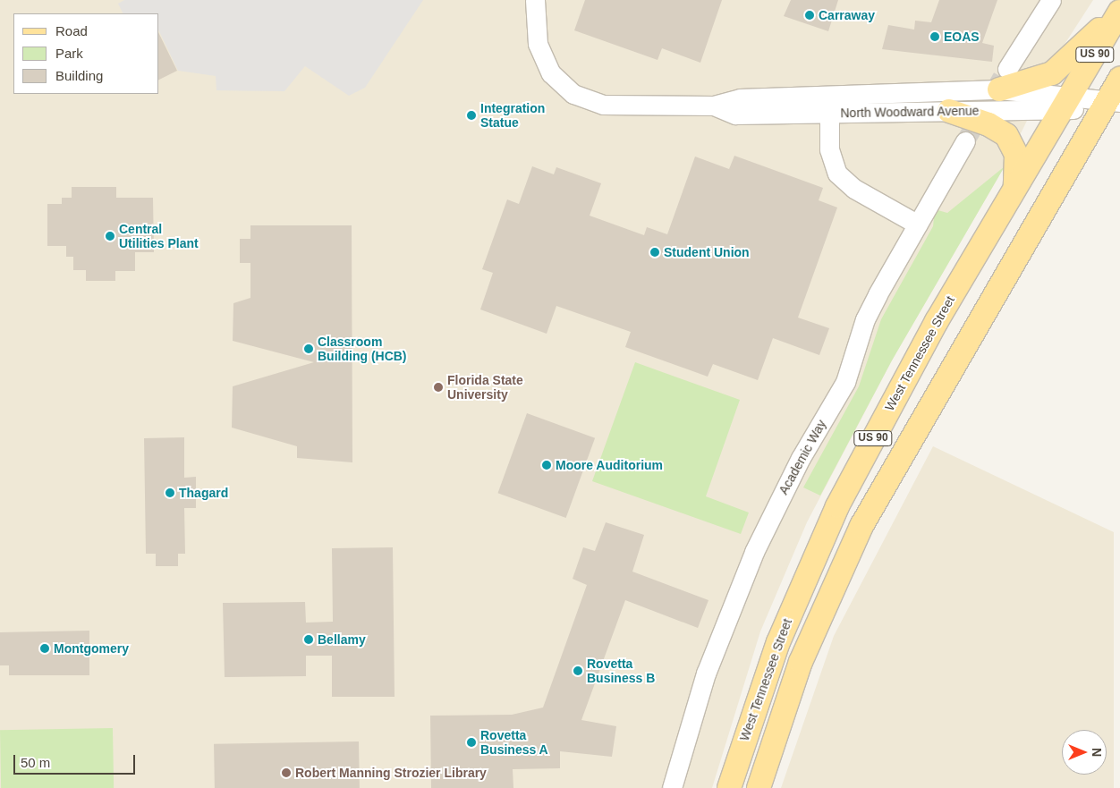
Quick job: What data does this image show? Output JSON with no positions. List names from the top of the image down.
{
  "streets": {
    "main road": ["US 90", "West Tennessee Street"],
    "street": ["North Woodward Avenue", "Academic Way"]
  },
  "crossings": [
    ["US 90", "North Woodward Avenue"],
    ["North Woodward Avenue", "West Tennessee Street"]
  ],
  "places": [
    "Carraway",
    "EOAS",
    "Integration Statue",
    "Central Utilities Plant",
    "Student Union",
    "Classroom Building (HCB)",
    "Florida State University",
    "Moore Auditorium",
    "Thagard",
    "Bellamy",
    "Montgomery",
    "Rovetta Business B",
    "Rovetta Business A",
    "Robert Manning Strozier Library"
  ],
  "legend": ["Road", "Park", "Building"],
  "scale_bar": "50 m",
  "north": "right"
}
